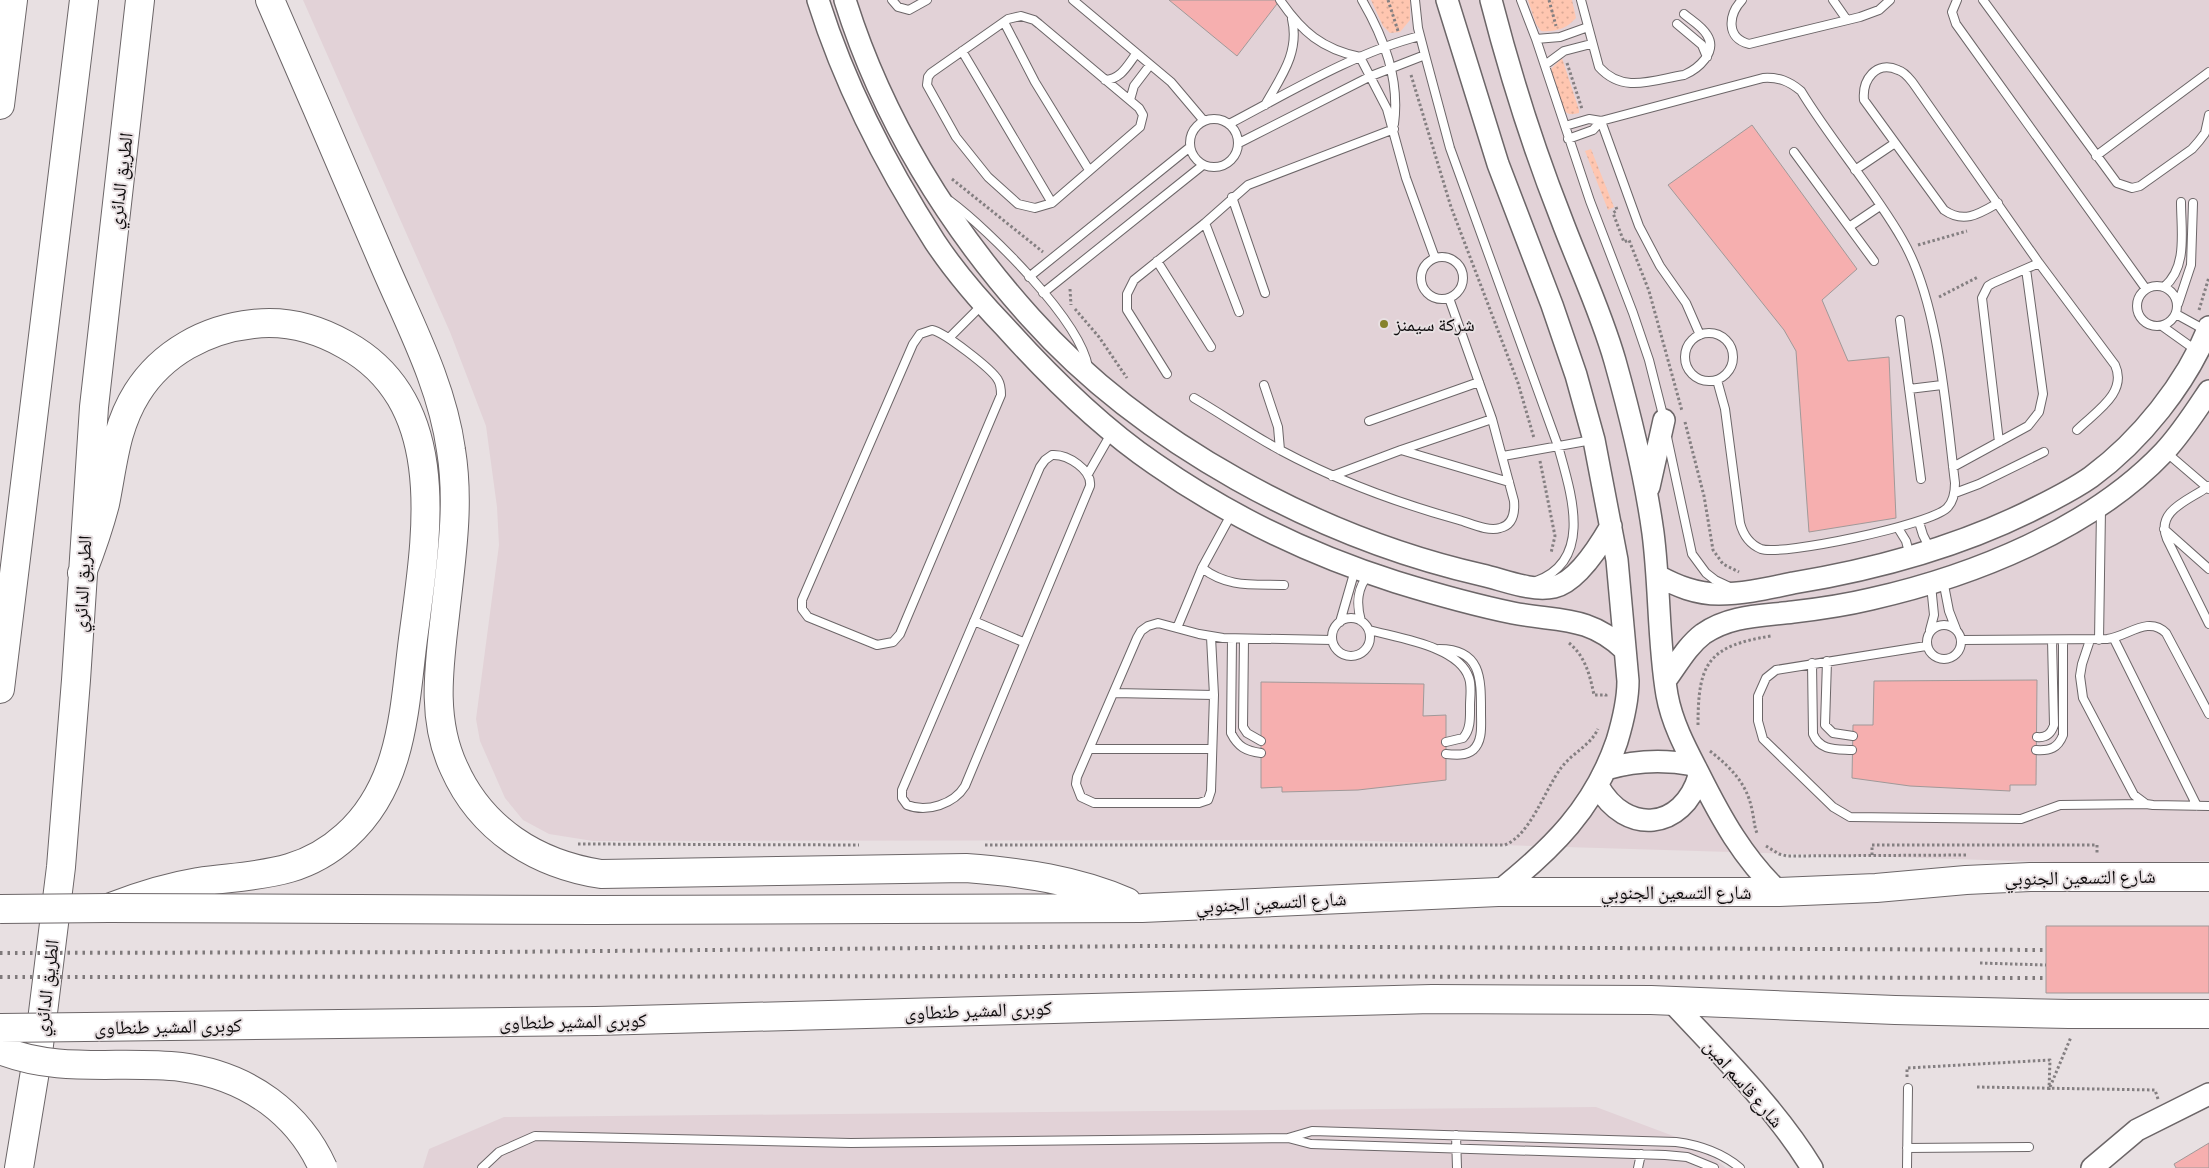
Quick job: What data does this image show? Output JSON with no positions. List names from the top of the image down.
{
  "streets": {
    "highway": ["الطريق الدائري", "شارع التسعين الجنوبي", "كوبرى المشير طنطاوى"],
    "street": ["شارع قاسم امين"]
  },
  "crossings": [
    ["كوبرى المشير طنطاوى", "شارع قاسم امين"]
  ],
  "places": ["شركة سيمنز"]
}
